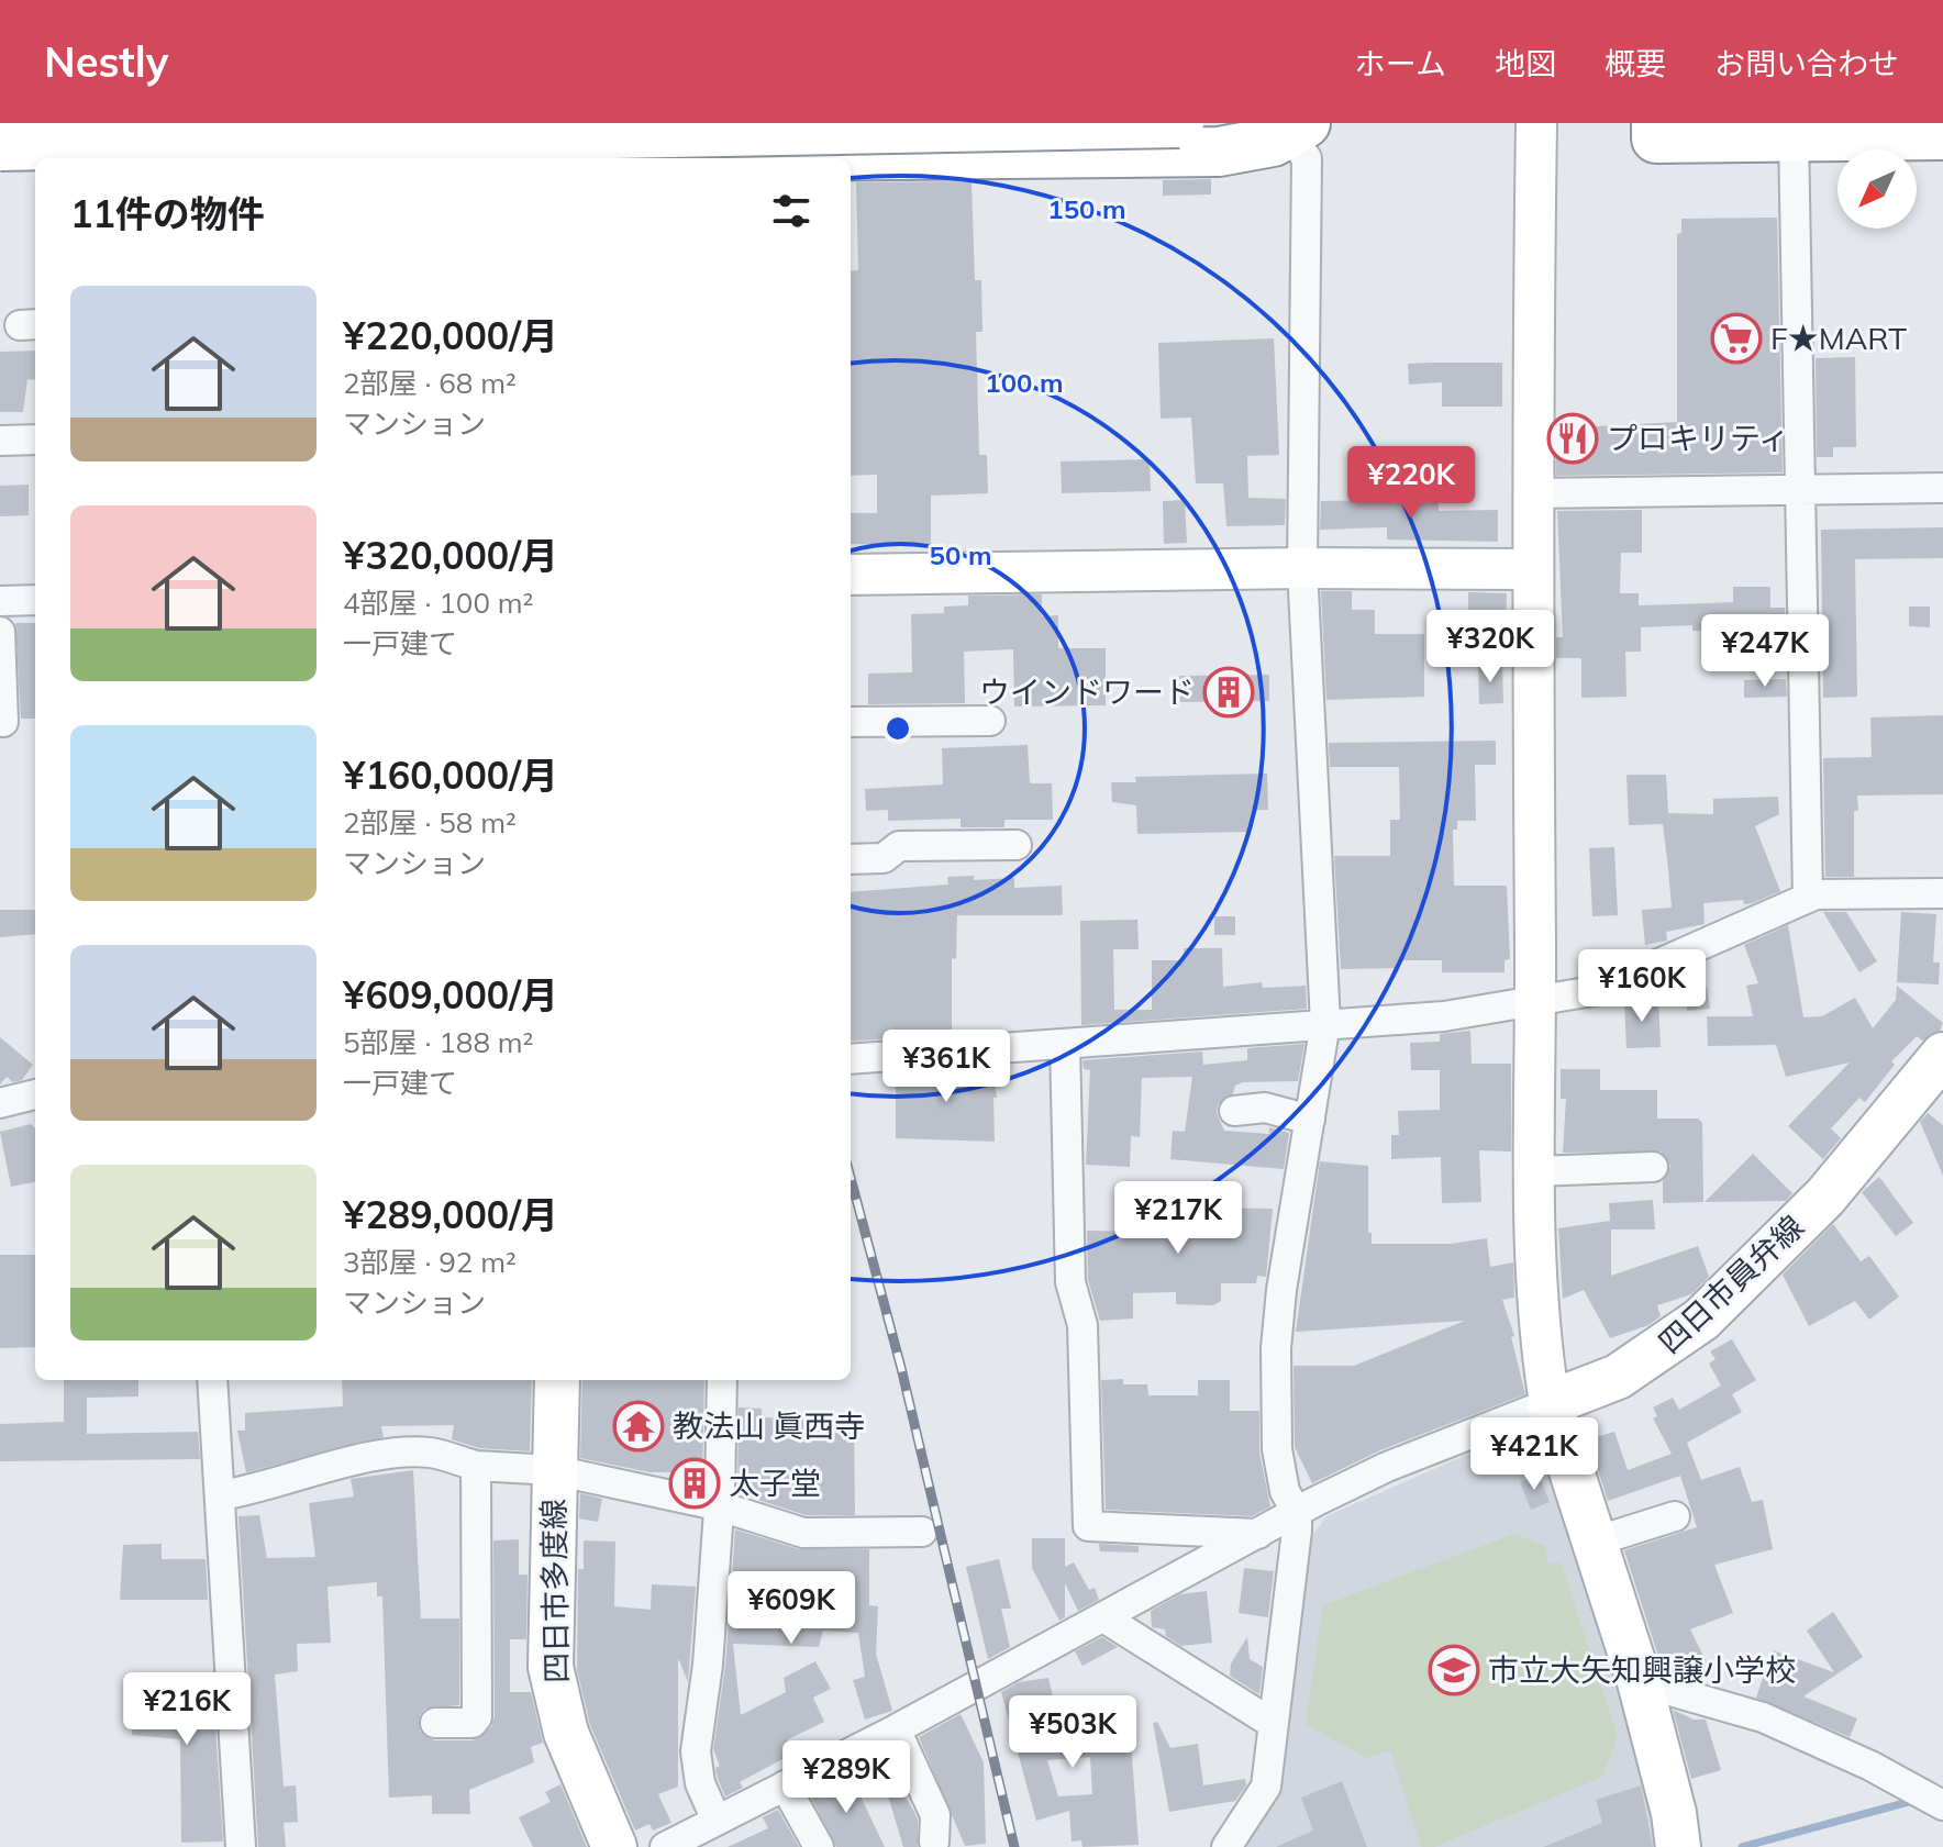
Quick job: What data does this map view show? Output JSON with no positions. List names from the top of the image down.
{
  "streets": {
    "main road": ["四日市員弁線", "四日市多度線"]
  },
  "places": {
    "supermarket": ["F★MART"],
    "restaurant": ["プロキリティ"],
    "building": ["ウインドワード", "太子堂"],
    "temple": ["教法山 眞西寺"],
    "school or university": ["市立大矢知興譲小学校"]
  },
  "north": "bottom left",
  "page": {
    "header": "Nestly",
    "nav": [
      "ホーム",
      "地図",
      "概要",
      "お問い合わせ"
    ],
    "heading": "11件の物件",
    "list": [
      {
        "name": "¥220,000/月",
        "note": "2部屋 · 68 m² · マンション"
      },
      {
        "name": "¥320,000/月",
        "note": "4部屋 · 100 m² · 一戸建て"
      },
      {
        "name": "¥160,000/月",
        "note": "2部屋 · 58 m² · マンション"
      },
      {
        "name": "¥609,000/月",
        "note": "5部屋 · 188 m² · 一戸建て"
      },
      {
        "name": "¥289,000/月",
        "note": "3部屋 · 92 m² · マンション"
      }
    ],
    "price": [
      "¥220K",
      "¥320K",
      "¥247K",
      "¥160K",
      "¥361K",
      "¥217K",
      "¥421K",
      "¥609K",
      "¥216K",
      "¥503K",
      "¥289K"
    ]
  },
  "rings": ["150 m", "100 m", "50 m"]
}
